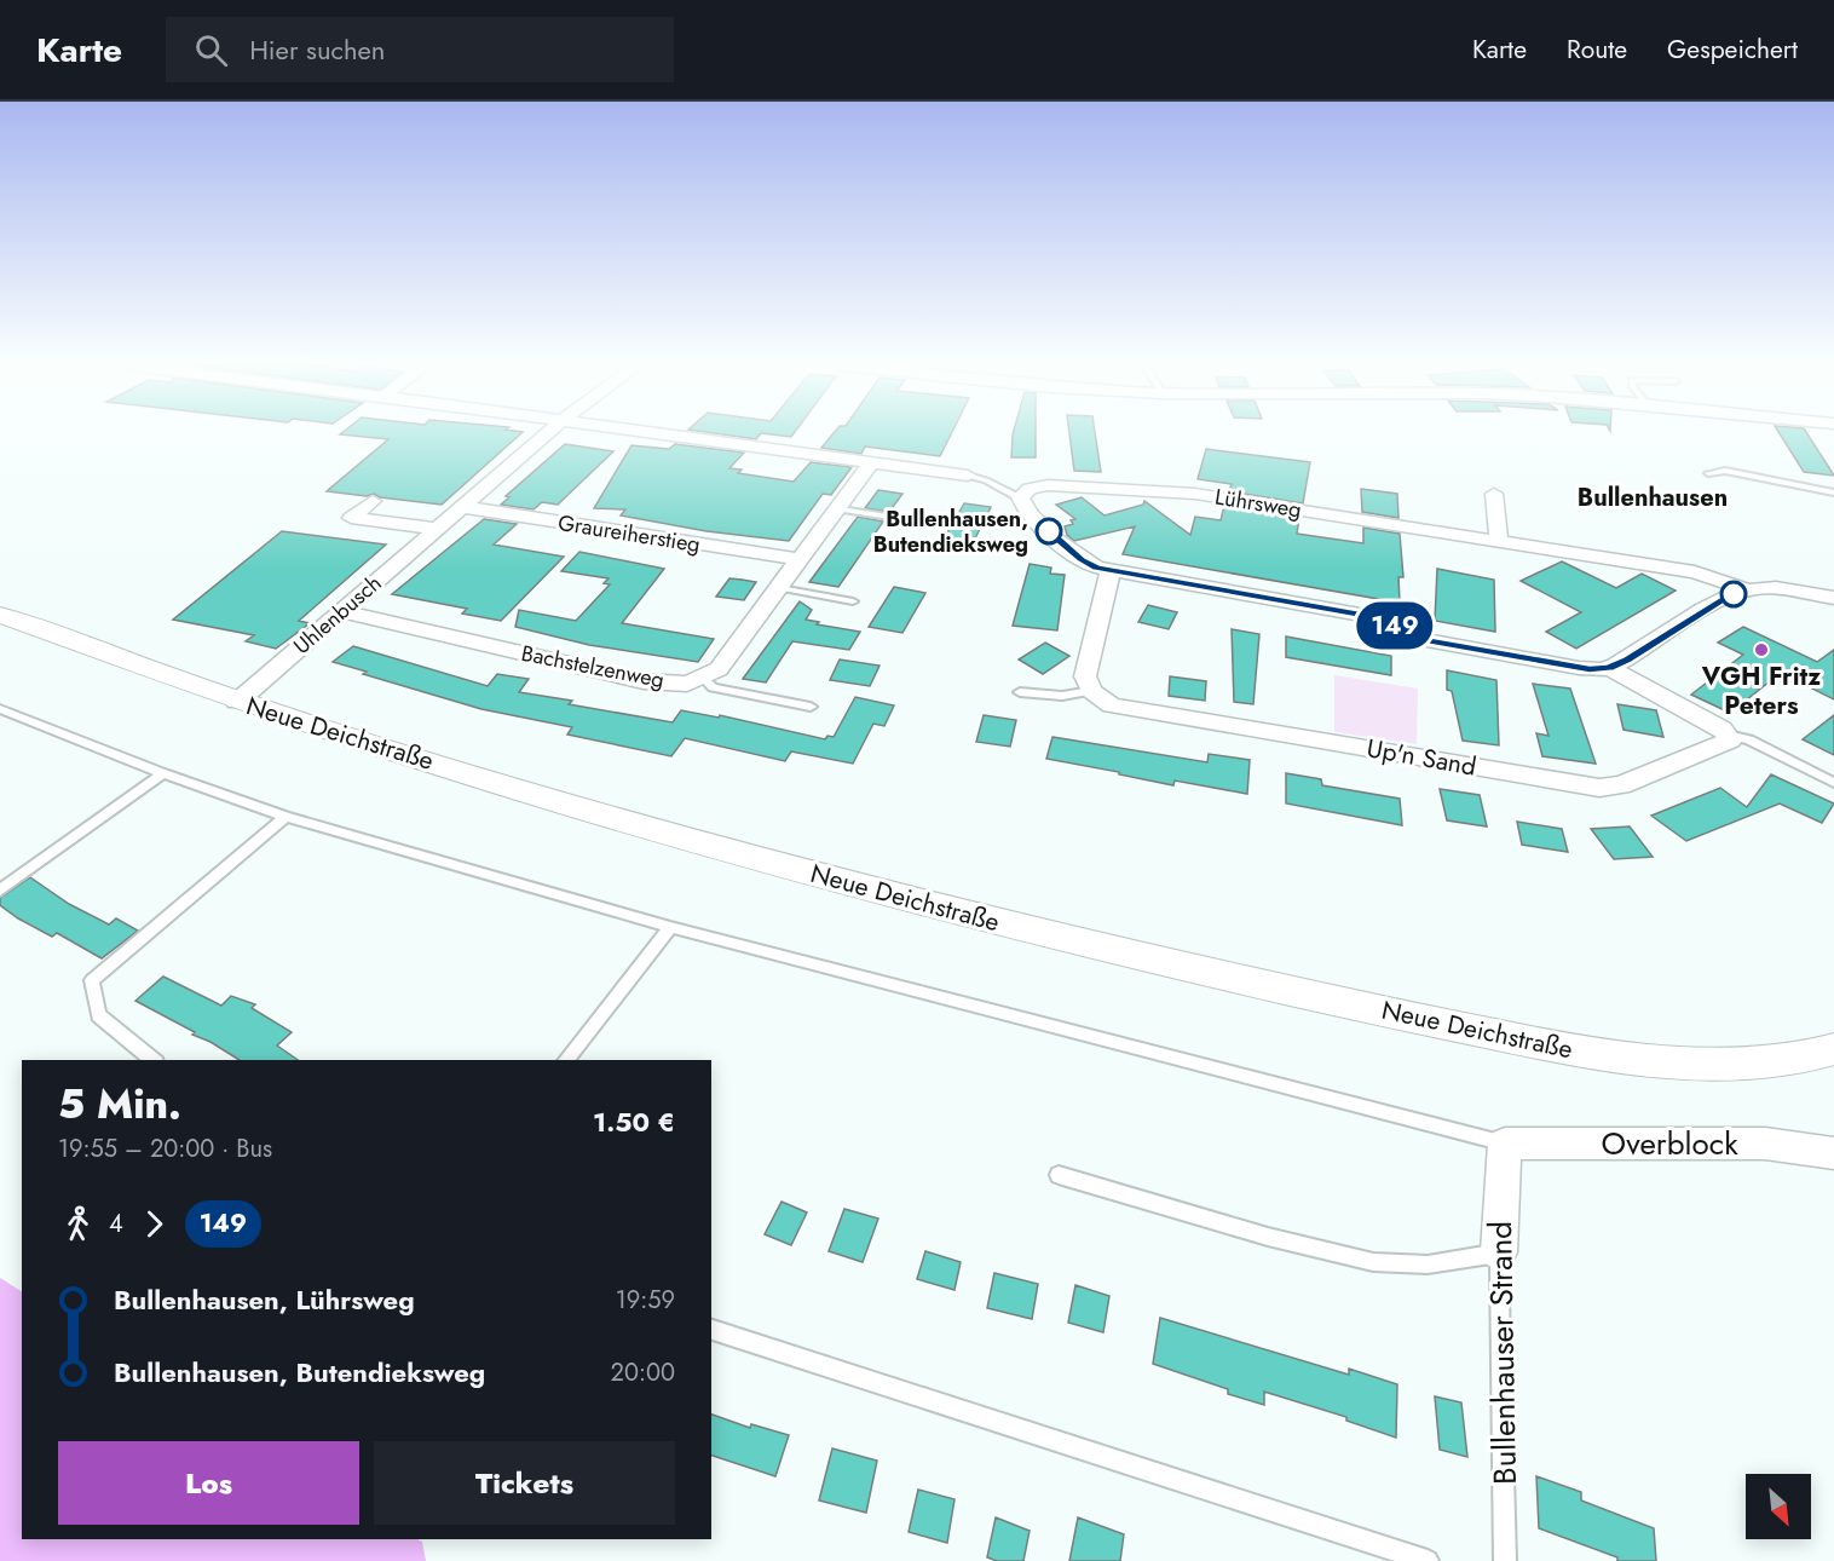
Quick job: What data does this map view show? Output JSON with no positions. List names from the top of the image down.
{
  "streets": {
    "street": [
      "Lührsweg",
      "Graureiherstieg",
      "Uhlenbusch",
      "Bachstelzenweg",
      "Neue Deichstraße",
      "Up'n Sand",
      "Overblock",
      "Bullenhauser Strand"
    ]
  },
  "crossings": [
    ["Graureiherstieg", "Uhlenbusch"],
    ["Graureiherstieg", "Bachstelzenweg"],
    ["Uhlenbusch", "Bachstelzenweg"],
    ["Uhlenbusch", "Neue Deichstraße"],
    ["Overblock", "Bullenhauser Strand"]
  ],
  "districts": ["Bullenhausen"],
  "places": ["Bullenhausen, Butendieksweg", "VGH Fritz Peters"],
  "lines": ["bus line 149"],
  "north": "bottom right",
  "page": {
    "header": "Karte",
    "search": "Hier suchen",
    "nav": ["Karte", "Route", "Gespeichert"],
    "on_map": "149",
    "heading": ["5 Min.", "19:55 – 20:00 · Bus", "1.50 €"],
    "legs": ["4", "149"],
    "list": [
      {
        "name": "Bullenhausen, Lührsweg",
        "value": "19:59"
      },
      {
        "name": "Bullenhausen, Butendieksweg",
        "value": "20:00"
      }
    ],
    "buttons": ["Los", "Tickets"]
  }
}
